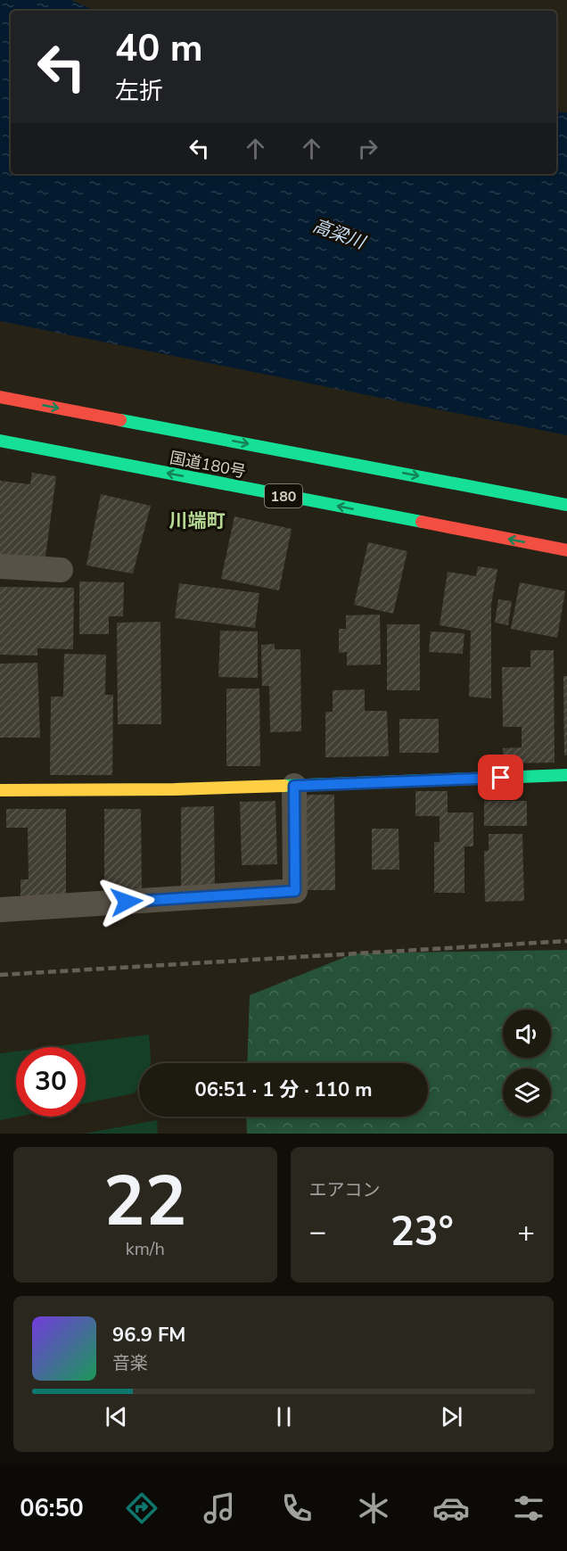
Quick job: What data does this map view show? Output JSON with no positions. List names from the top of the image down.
{
  "streets": {
    "main road": ["国道180号", "180"]
  },
  "districts": ["川端町"],
  "water": ["高梁川"],
  "page": {
    "turn": ["40 m", "左折"],
    "limit": "30",
    "trip": "06:51 · 1 分 · 110 m",
    "tile": [
      ["22", "km/h"],
      "エアコン"
    ],
    "heat": ["−", "23°", "+"],
    "song": ["96.9 FM", "音楽"],
    "tabs": "06:50"
  }
}
